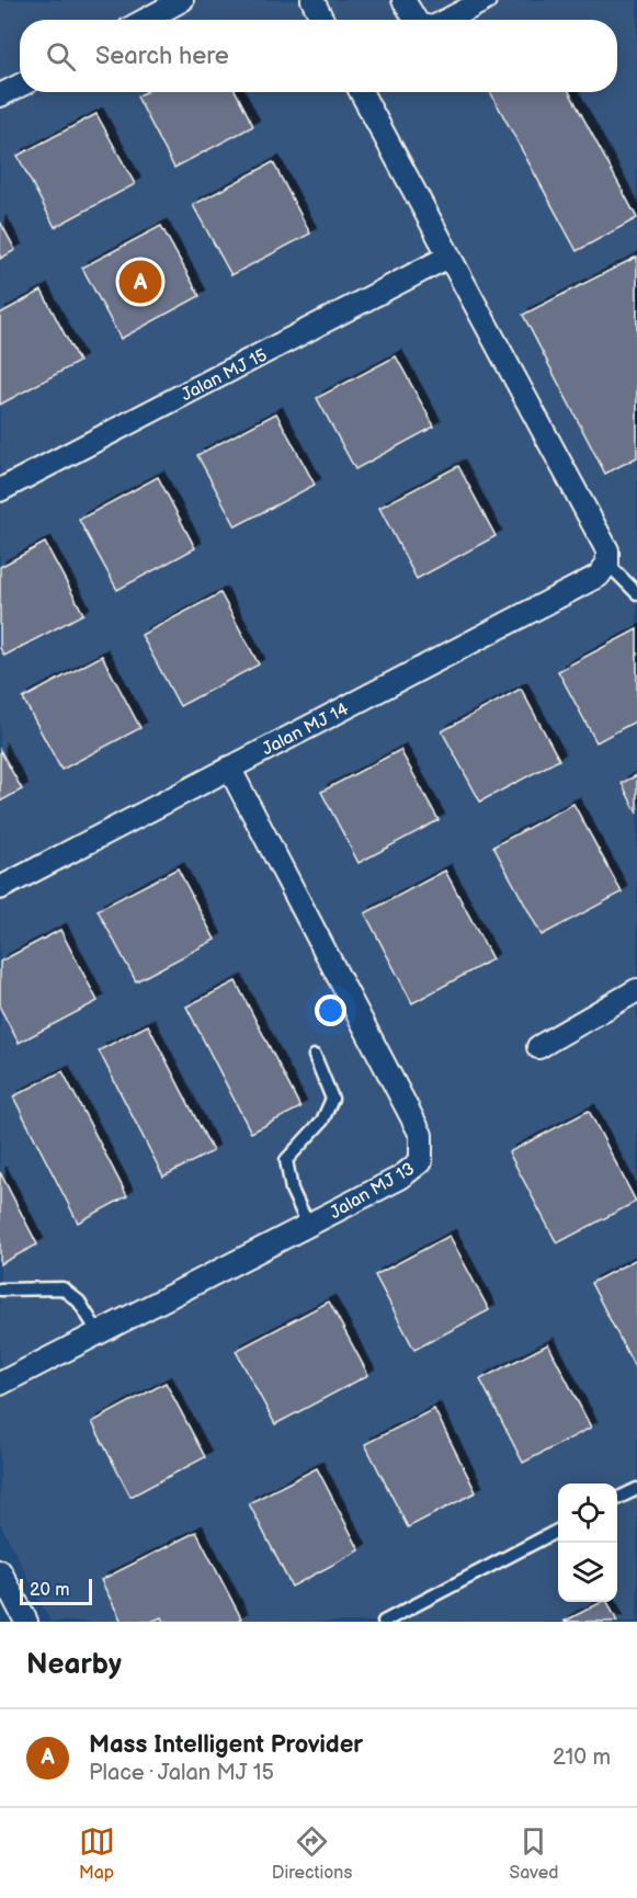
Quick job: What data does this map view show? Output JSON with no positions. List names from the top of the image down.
{
  "streets": {
    "street": ["Jalan MJ 15", "Jalan MJ 14", "Jalan MJ 13"]
  },
  "crossings": [
    ["Jalan MJ 14", "Jalan MJ 13"]
  ],
  "scale_bar": "20 m",
  "page": {
    "search": "Search here",
    "pins": "A",
    "scale": "20 m",
    "heading": "Nearby",
    "list": [
      {
        "mark": "A",
        "name": "Mass Intelligent Provider",
        "note": "Place · Jalan MJ 15",
        "value": "210 m"
      }
    ],
    "nav": ["Map", "Directions", "Saved"]
  }
}
